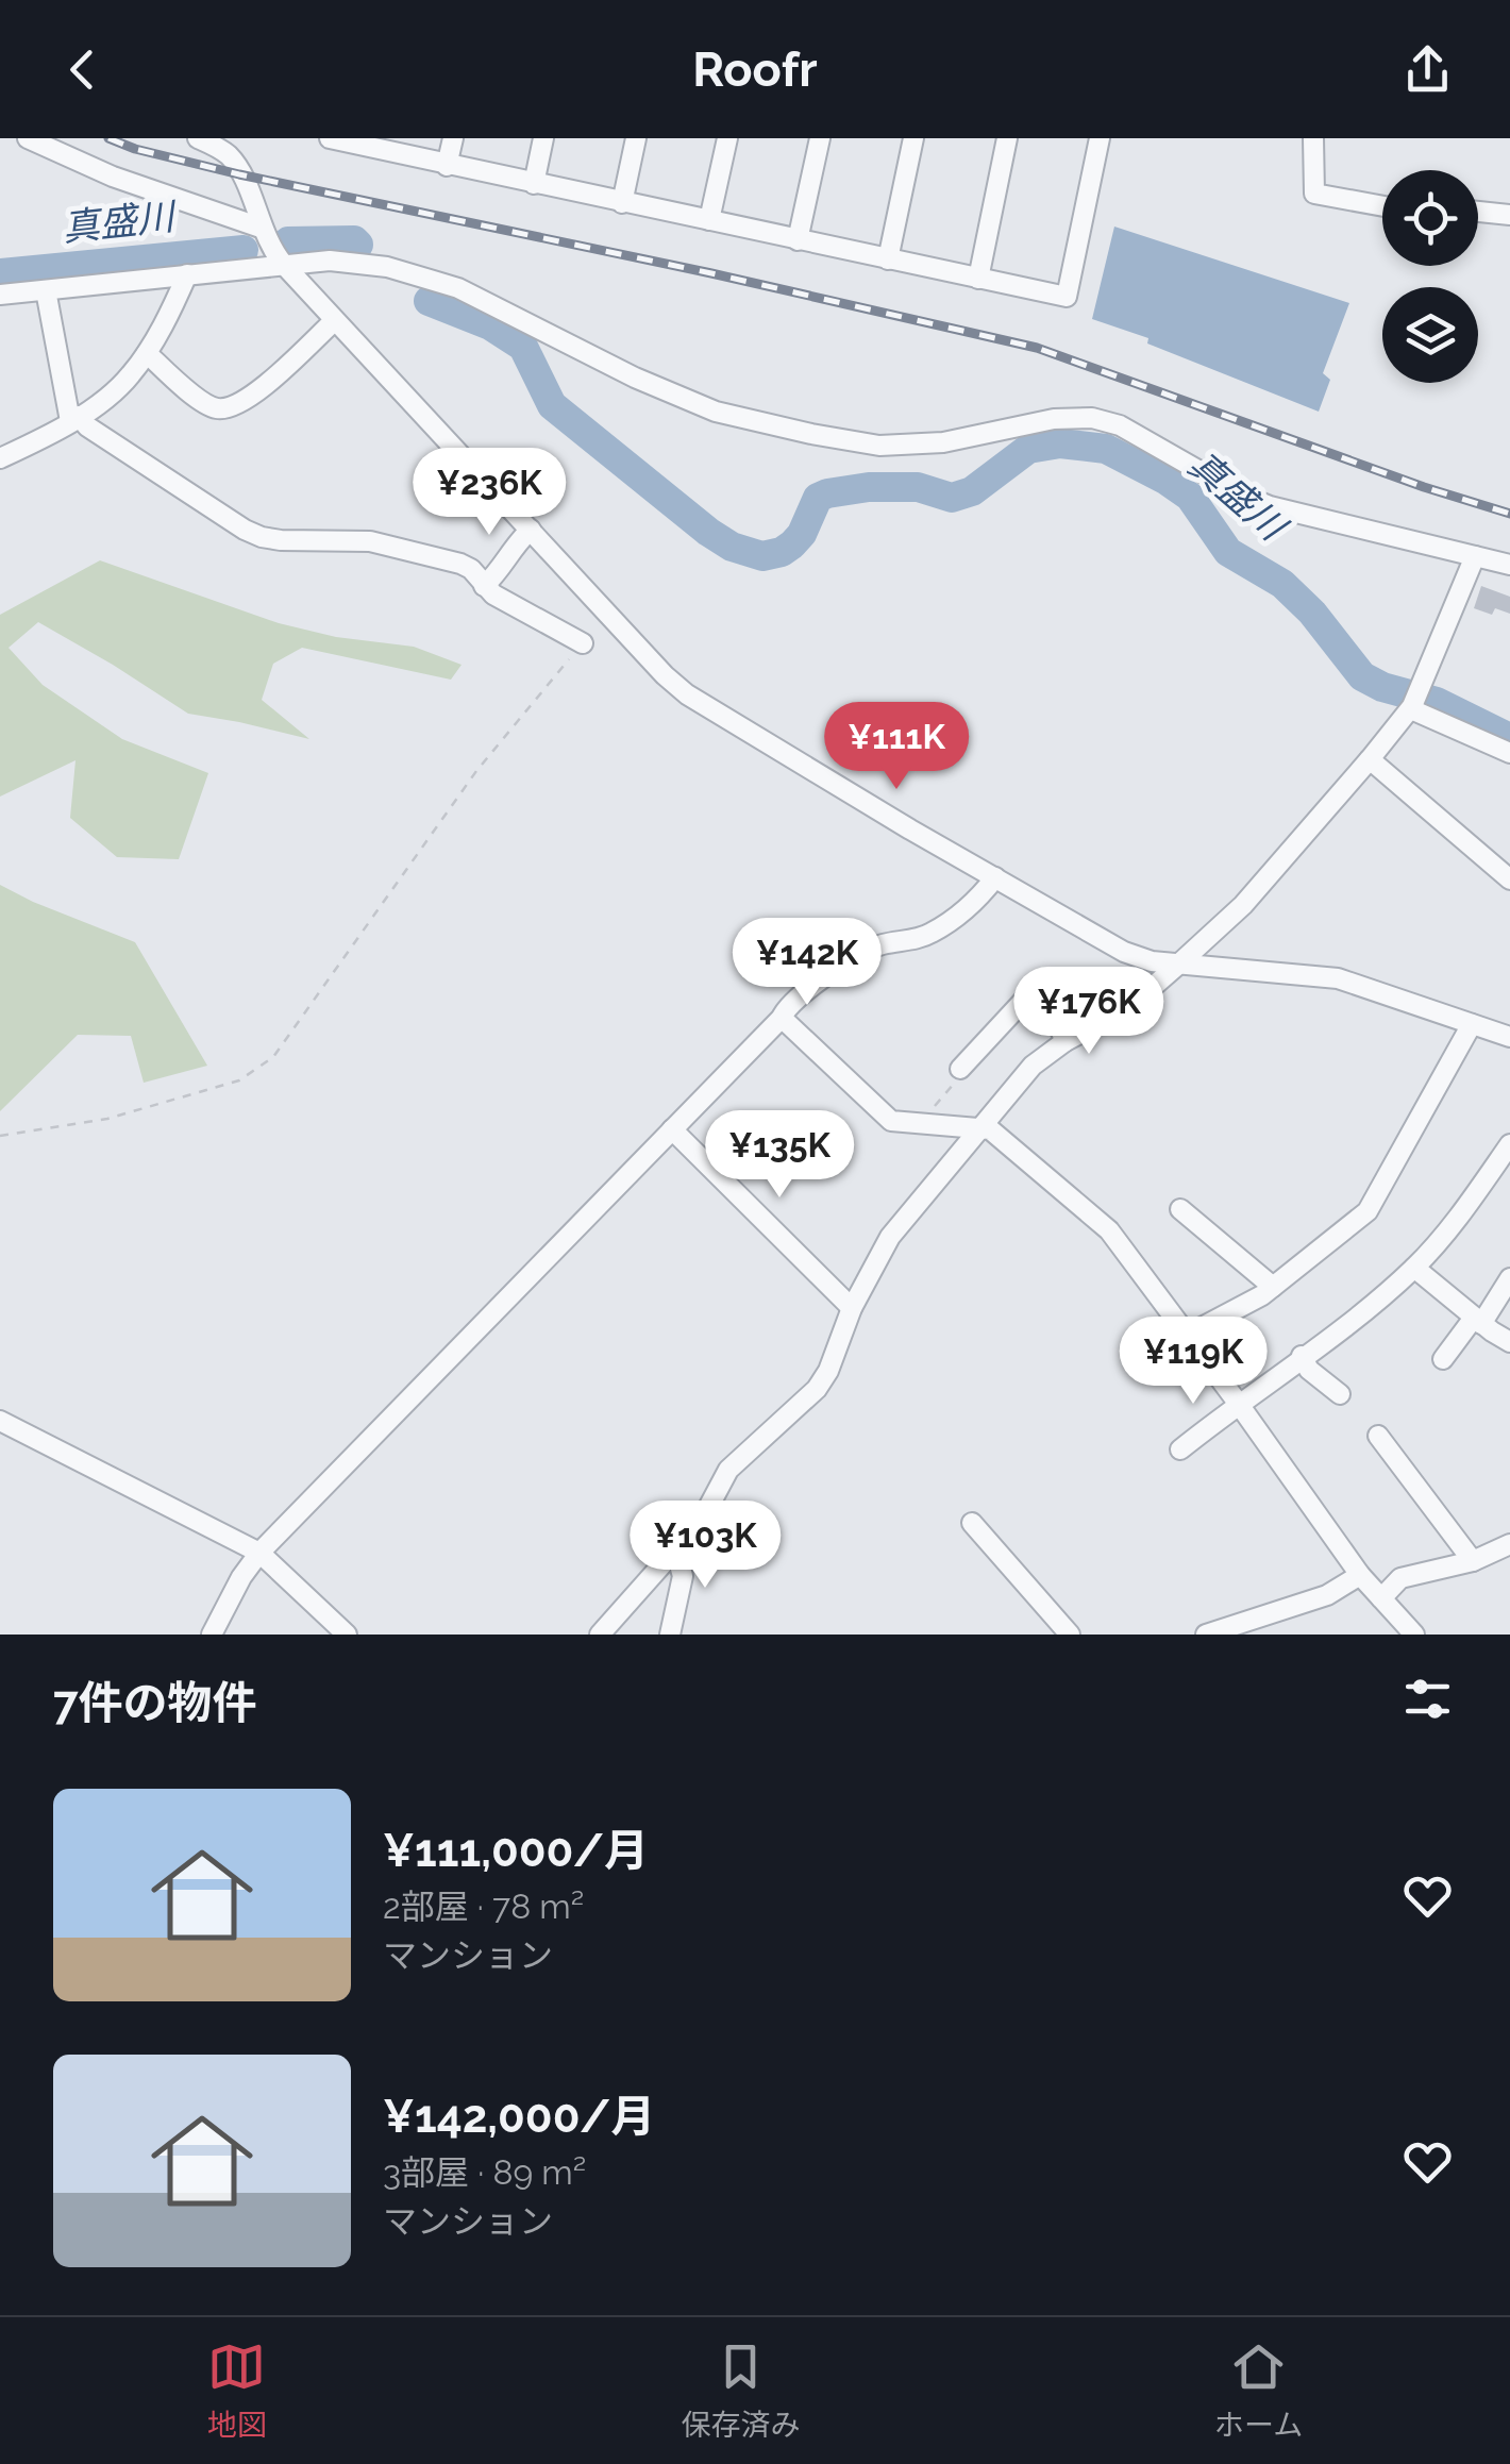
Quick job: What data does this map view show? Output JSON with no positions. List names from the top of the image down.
{
  "water": ["真盛川"],
  "page": {
    "header": "Roofr",
    "price": [
      "¥236K",
      "¥111K",
      "¥142K",
      "¥176K",
      "¥135K",
      "¥119K",
      "¥103K"
    ],
    "heading": "7件の物件",
    "list": [
      {
        "name": "¥111,000/月",
        "note": "2部屋 · 78 m² · マンション"
      },
      {
        "name": "¥142,000/月",
        "note": "3部屋 · 89 m² · マンション"
      }
    ],
    "tabs": ["地図", "保存済み", "ホーム"]
  }
}
